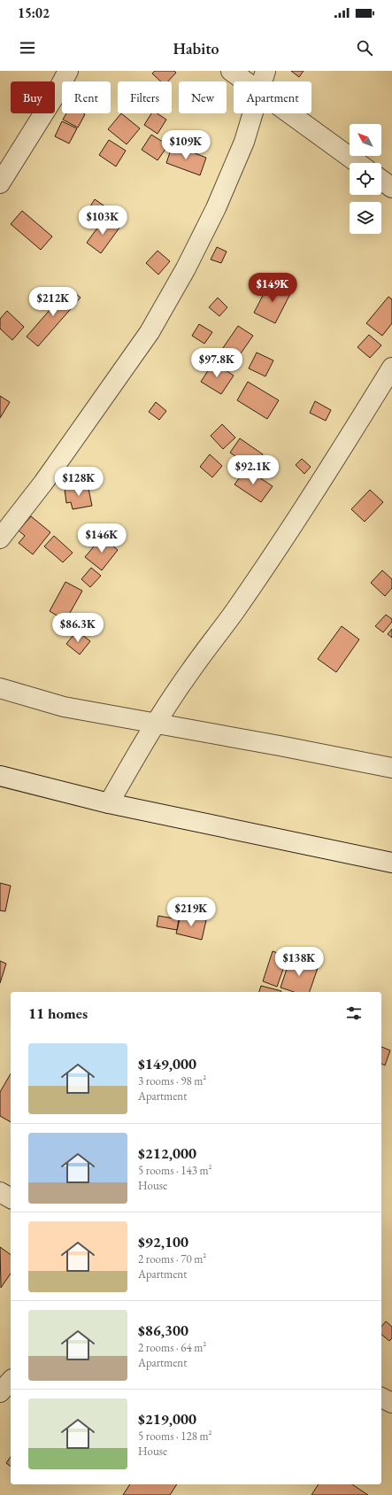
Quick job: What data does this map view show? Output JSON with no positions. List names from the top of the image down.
{
  "north": "top left",
  "page": {
    "status": "15:02",
    "header": "Habito",
    "chip": [
      "Buy",
      "Rent",
      "Filters",
      "New",
      "Apartment"
    ],
    "price": [
      "$109K",
      "$103K",
      "$149K",
      "$212K",
      "$97.8K",
      "$92.1K",
      "$128K",
      "$146K",
      "$86.3K",
      "$219K",
      "$138K"
    ],
    "heading": "11 homes",
    "list": [
      {
        "name": "$149,000",
        "note": "3 rooms · 98 m² · Apartment"
      },
      {
        "name": "$212,000",
        "note": "5 rooms · 143 m² · House"
      },
      {
        "name": "$92,100",
        "note": "2 rooms · 70 m² · Apartment"
      },
      {
        "name": "$86,300",
        "note": "2 rooms · 64 m² · Apartment"
      },
      {
        "name": "$219,000",
        "note": "5 rooms · 128 m² · House"
      }
    ]
  }
}
